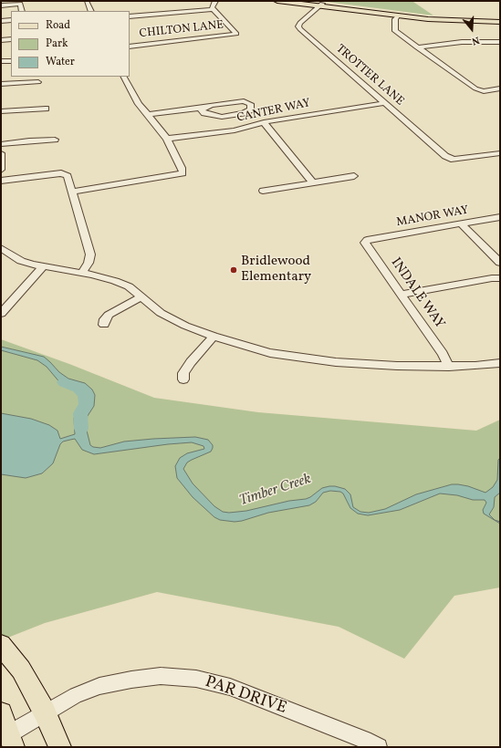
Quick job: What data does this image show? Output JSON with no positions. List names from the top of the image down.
{
  "streets": {
    "street": [
      "CHILTON LANE",
      "TROTTER LANE",
      "CANTER WAY",
      "MANOR WAY",
      "INDALE WAY",
      "PAR DRIVE"
    ]
  },
  "crossings": [
    ["TROTTER LANE", "CANTER WAY"],
    ["MANOR WAY", "INDALE WAY"]
  ],
  "water": ["Timber Creek"],
  "places": ["Bridlewood Elementary"],
  "legend": ["Road", "Park", "Water"],
  "north": "bottom"
}
